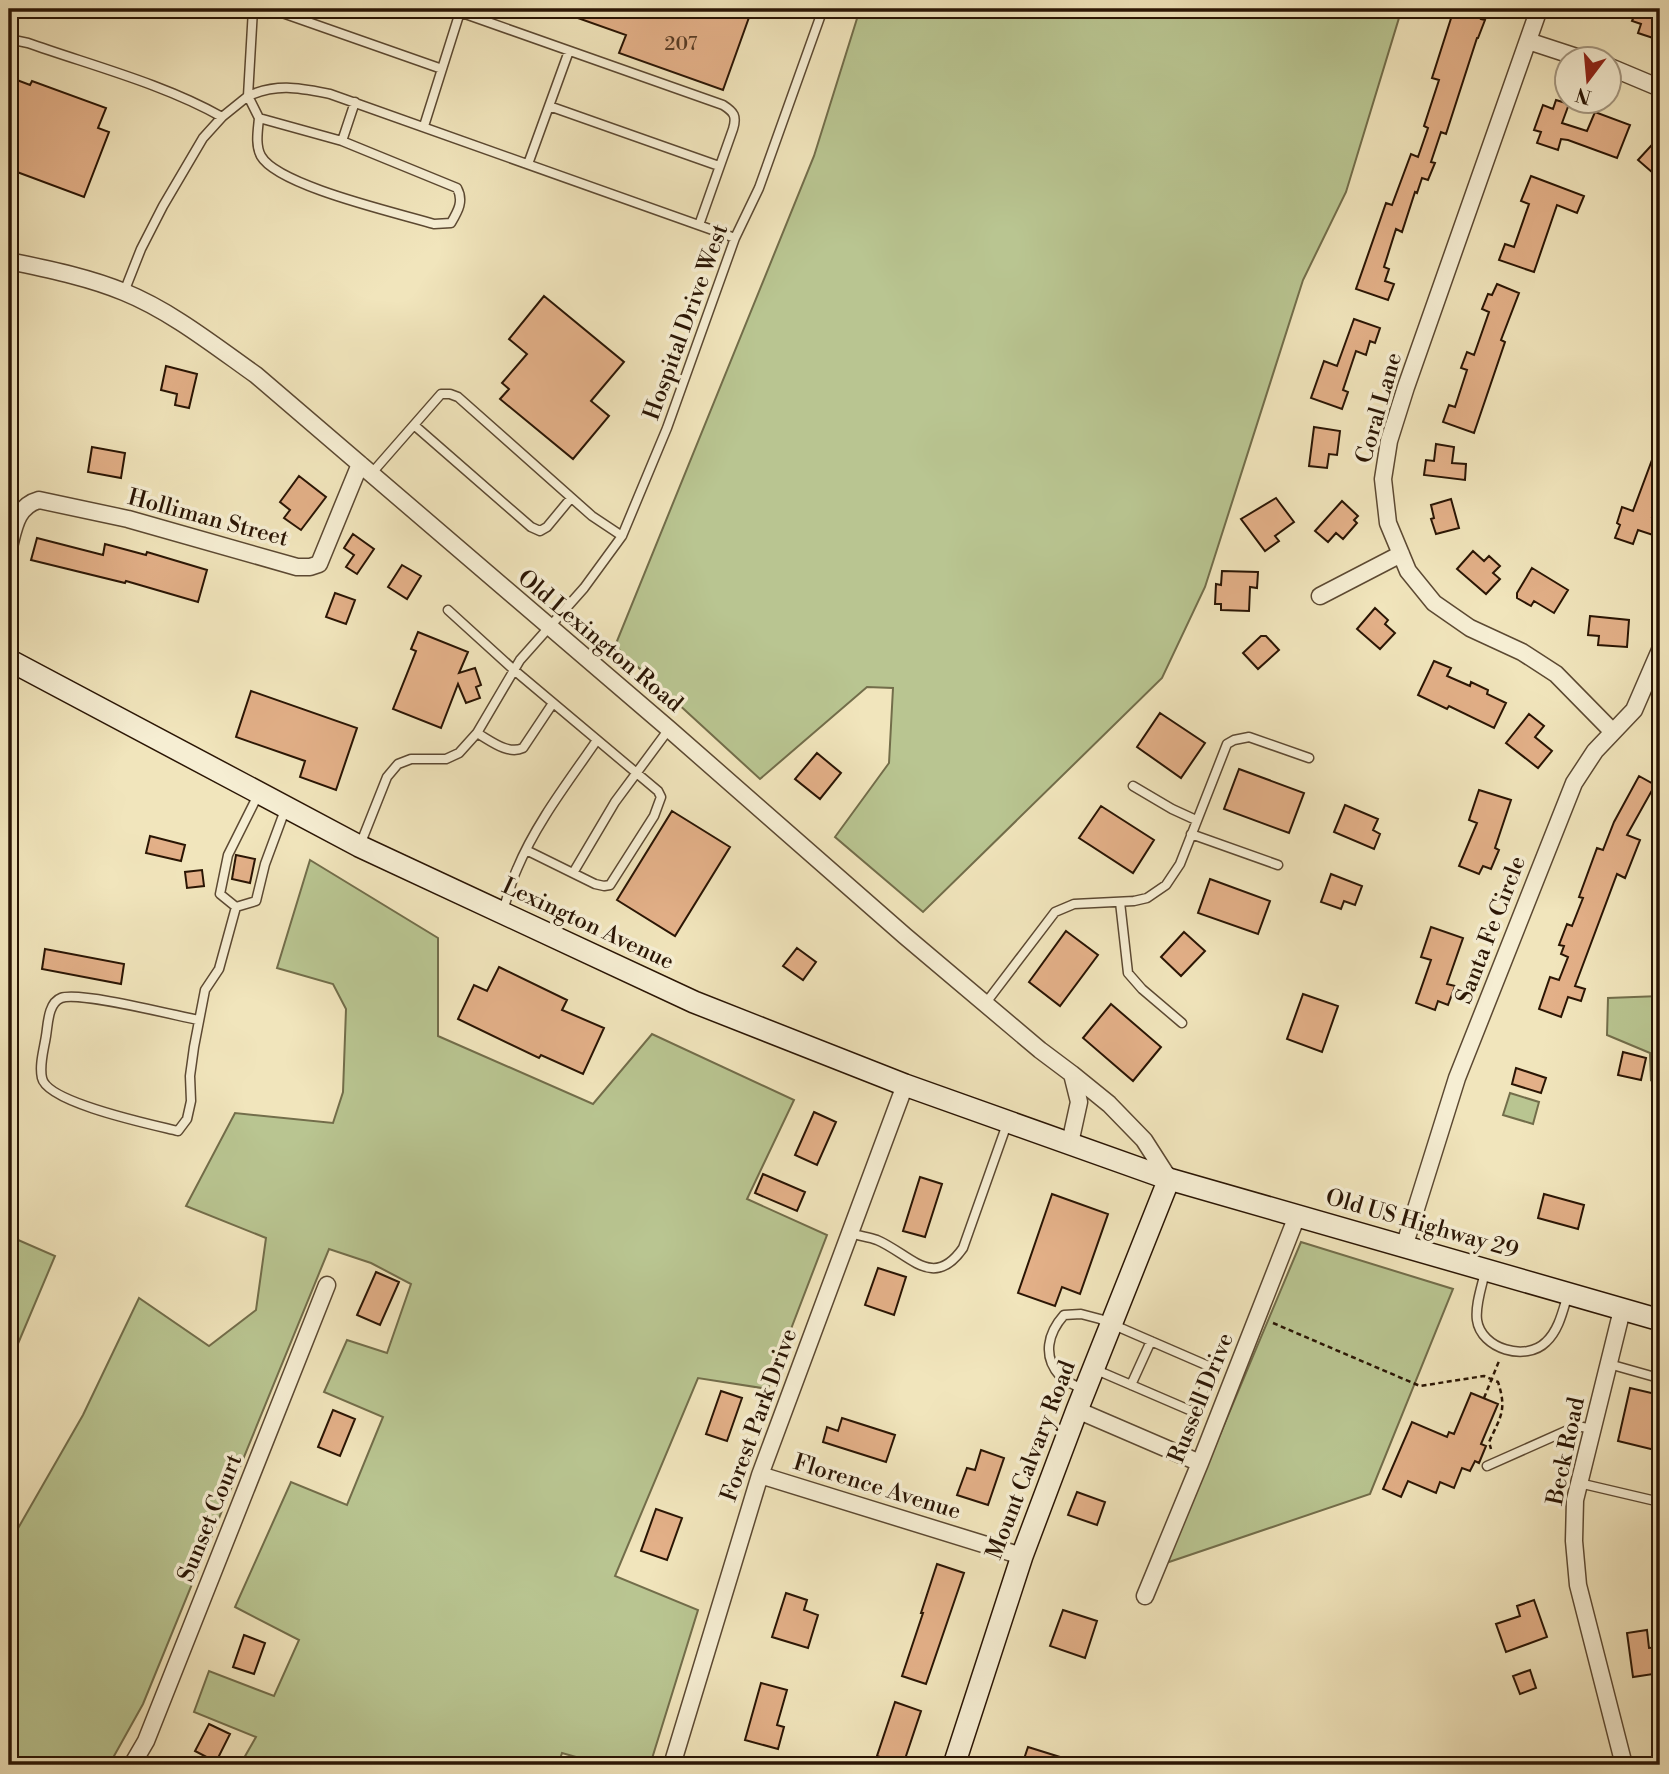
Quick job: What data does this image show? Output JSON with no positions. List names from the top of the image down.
{
  "streets": {
    "main road": ["Lexington Avenue", "Old US Highway 29", "Mount Calvary Road"],
    "street": [
      "Coral Lane",
      "Holliman Street",
      "Old Lexington Road",
      "Santa Fe Circle",
      "Russell Drive",
      "Forest Park Drive",
      "Beck Road",
      "Florence Avenue",
      "Sunset Court"
    ],
    "lane": ["Hospital Drive West"]
  },
  "crossings": [
    ["Hospital Drive West", "Old Lexington Road"],
    ["Hospital Drive West", "Lexington Avenue"],
    ["Coral Lane", "Santa Fe Circle"],
    ["Holliman Street", "Old Lexington Road"],
    ["Old Lexington Road", "Lexington Avenue"],
    ["Old Lexington Road", "Old US Highway 29"],
    ["Old Lexington Road", "Mount Calvary Road"],
    ["Lexington Avenue", "Old US Highway 29"],
    ["Lexington Avenue", "Forest Park Drive"],
    ["Lexington Avenue", "Mount Calvary Road"],
    ["Santa Fe Circle", "Old US Highway 29"],
    ["Old US Highway 29", "Russell Drive"],
    ["Old US Highway 29", "Beck Road"],
    ["Old US Highway 29", "Mount Calvary Road"],
    ["Forest Park Drive", "Florence Avenue"],
    ["Mount Calvary Road", "Florence Avenue"]
  ],
  "house_numbers": ["207"],
  "north": "bottom"
}
